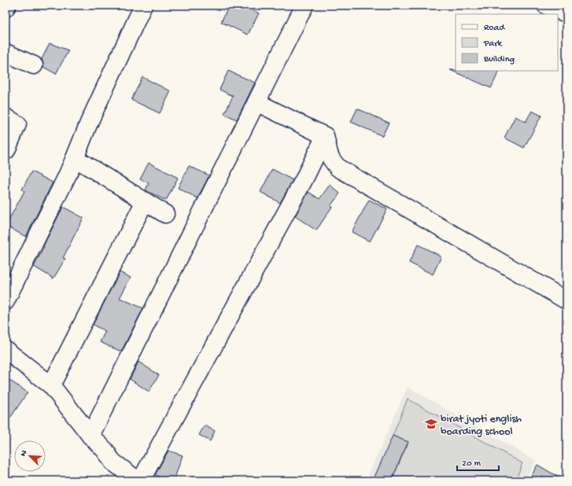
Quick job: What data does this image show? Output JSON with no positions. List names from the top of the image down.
{
  "places": {
    "school or university": ["birat jyoti english boarding school"]
  },
  "legend": ["Road", "Park", "Building"],
  "scale_bar": "20 m",
  "north": "top left"
}
